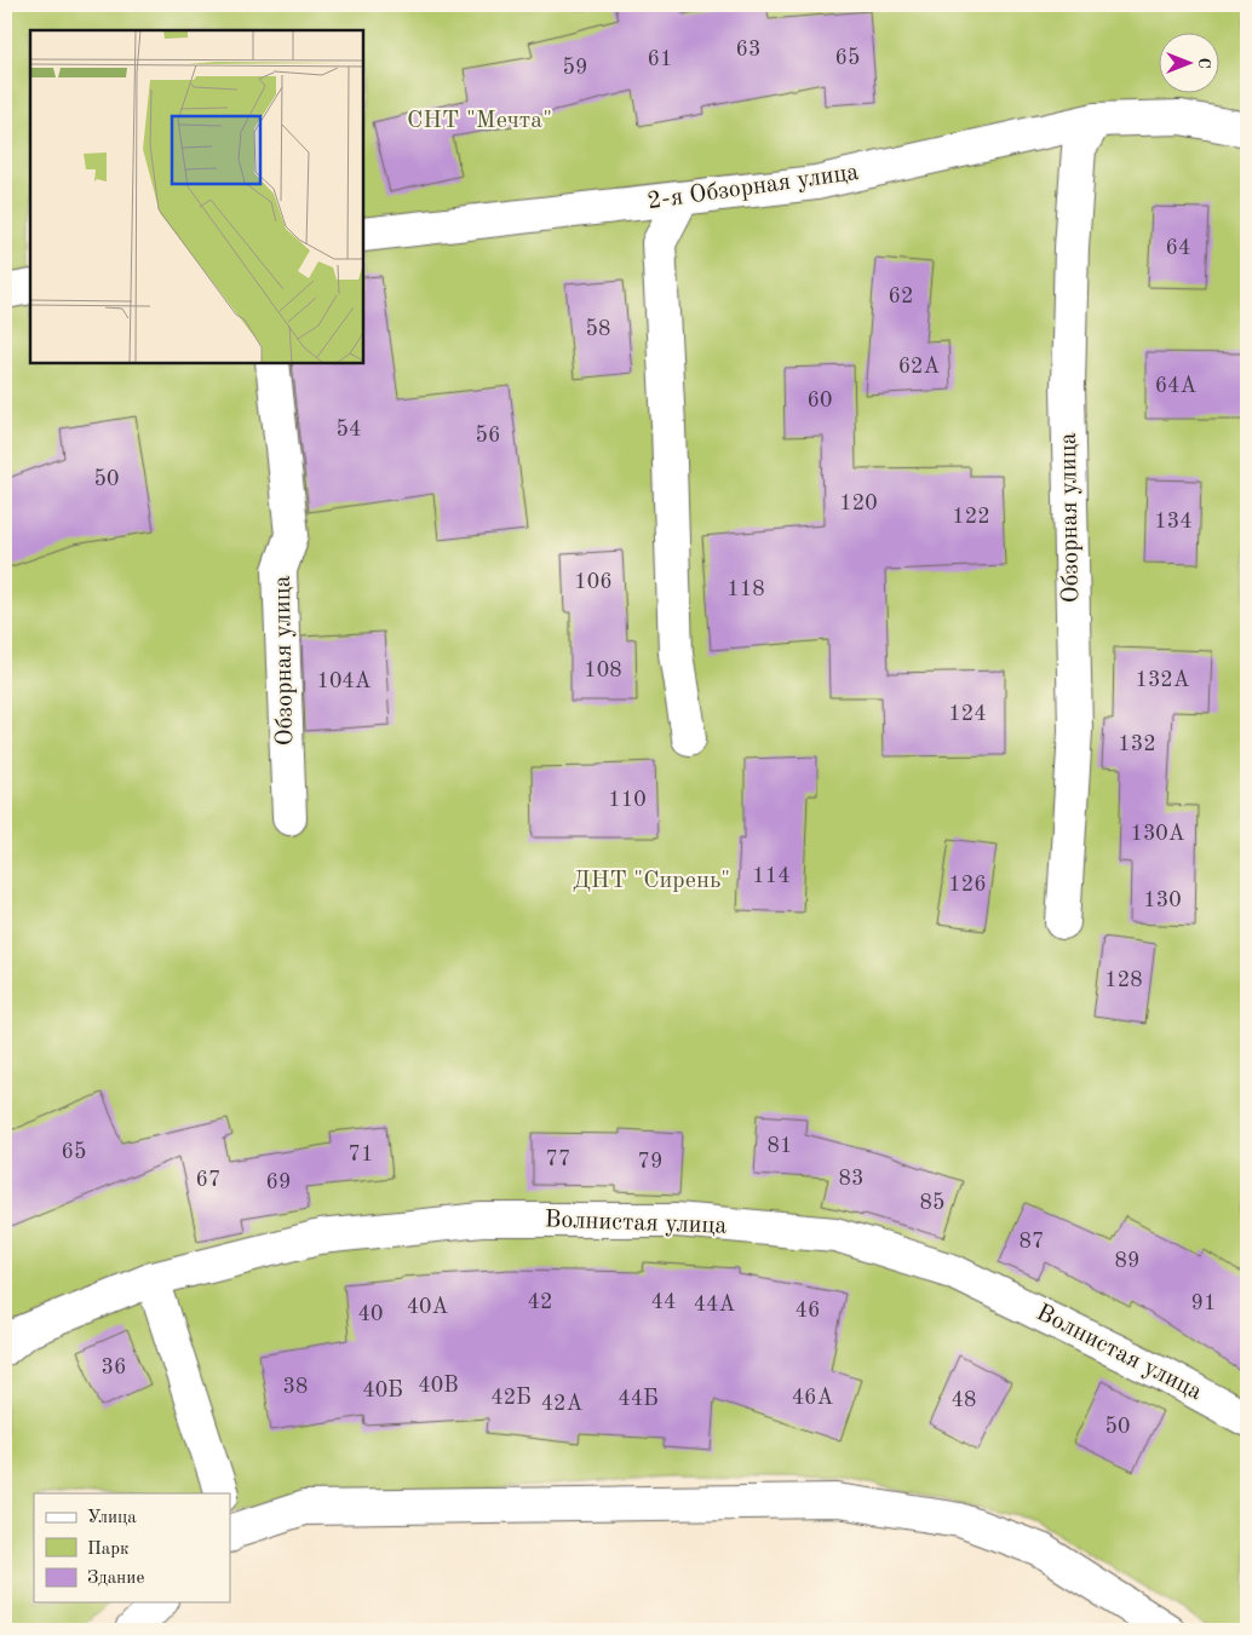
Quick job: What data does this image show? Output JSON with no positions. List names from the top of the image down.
{
  "streets": {
    "street": ["2-я Обзорная улица", "Обзорная улица", "Волнистая улица"]
  },
  "crossings": [
    ["2-я Обзорная улица", "Обзорная улица"]
  ],
  "parks": ["СНТ \"Мечта\"", "ДНТ \"Сирень\""],
  "house_numbers": [
    "63",
    "65",
    "61",
    "59",
    "64",
    "62",
    "58",
    "62А",
    "64А",
    "60",
    "54",
    "56",
    "50",
    "120",
    "122",
    "134",
    "106",
    "118",
    "108",
    "132А",
    "104А",
    "124",
    "132",
    "110",
    "130А",
    "114",
    "126",
    "130",
    "128",
    "81",
    "65",
    "71",
    "77",
    "79",
    "83",
    "67",
    "69",
    "85",
    "87",
    "89",
    "42",
    "44",
    "91",
    "44А",
    "40А",
    "46",
    "40",
    "36",
    "40В",
    "38",
    "40Б",
    "42Б",
    "46А",
    "44Б",
    "48",
    "42А",
    "50"
  ],
  "legend": ["Улица", "Парк", "Здание"],
  "north": "right"
}
